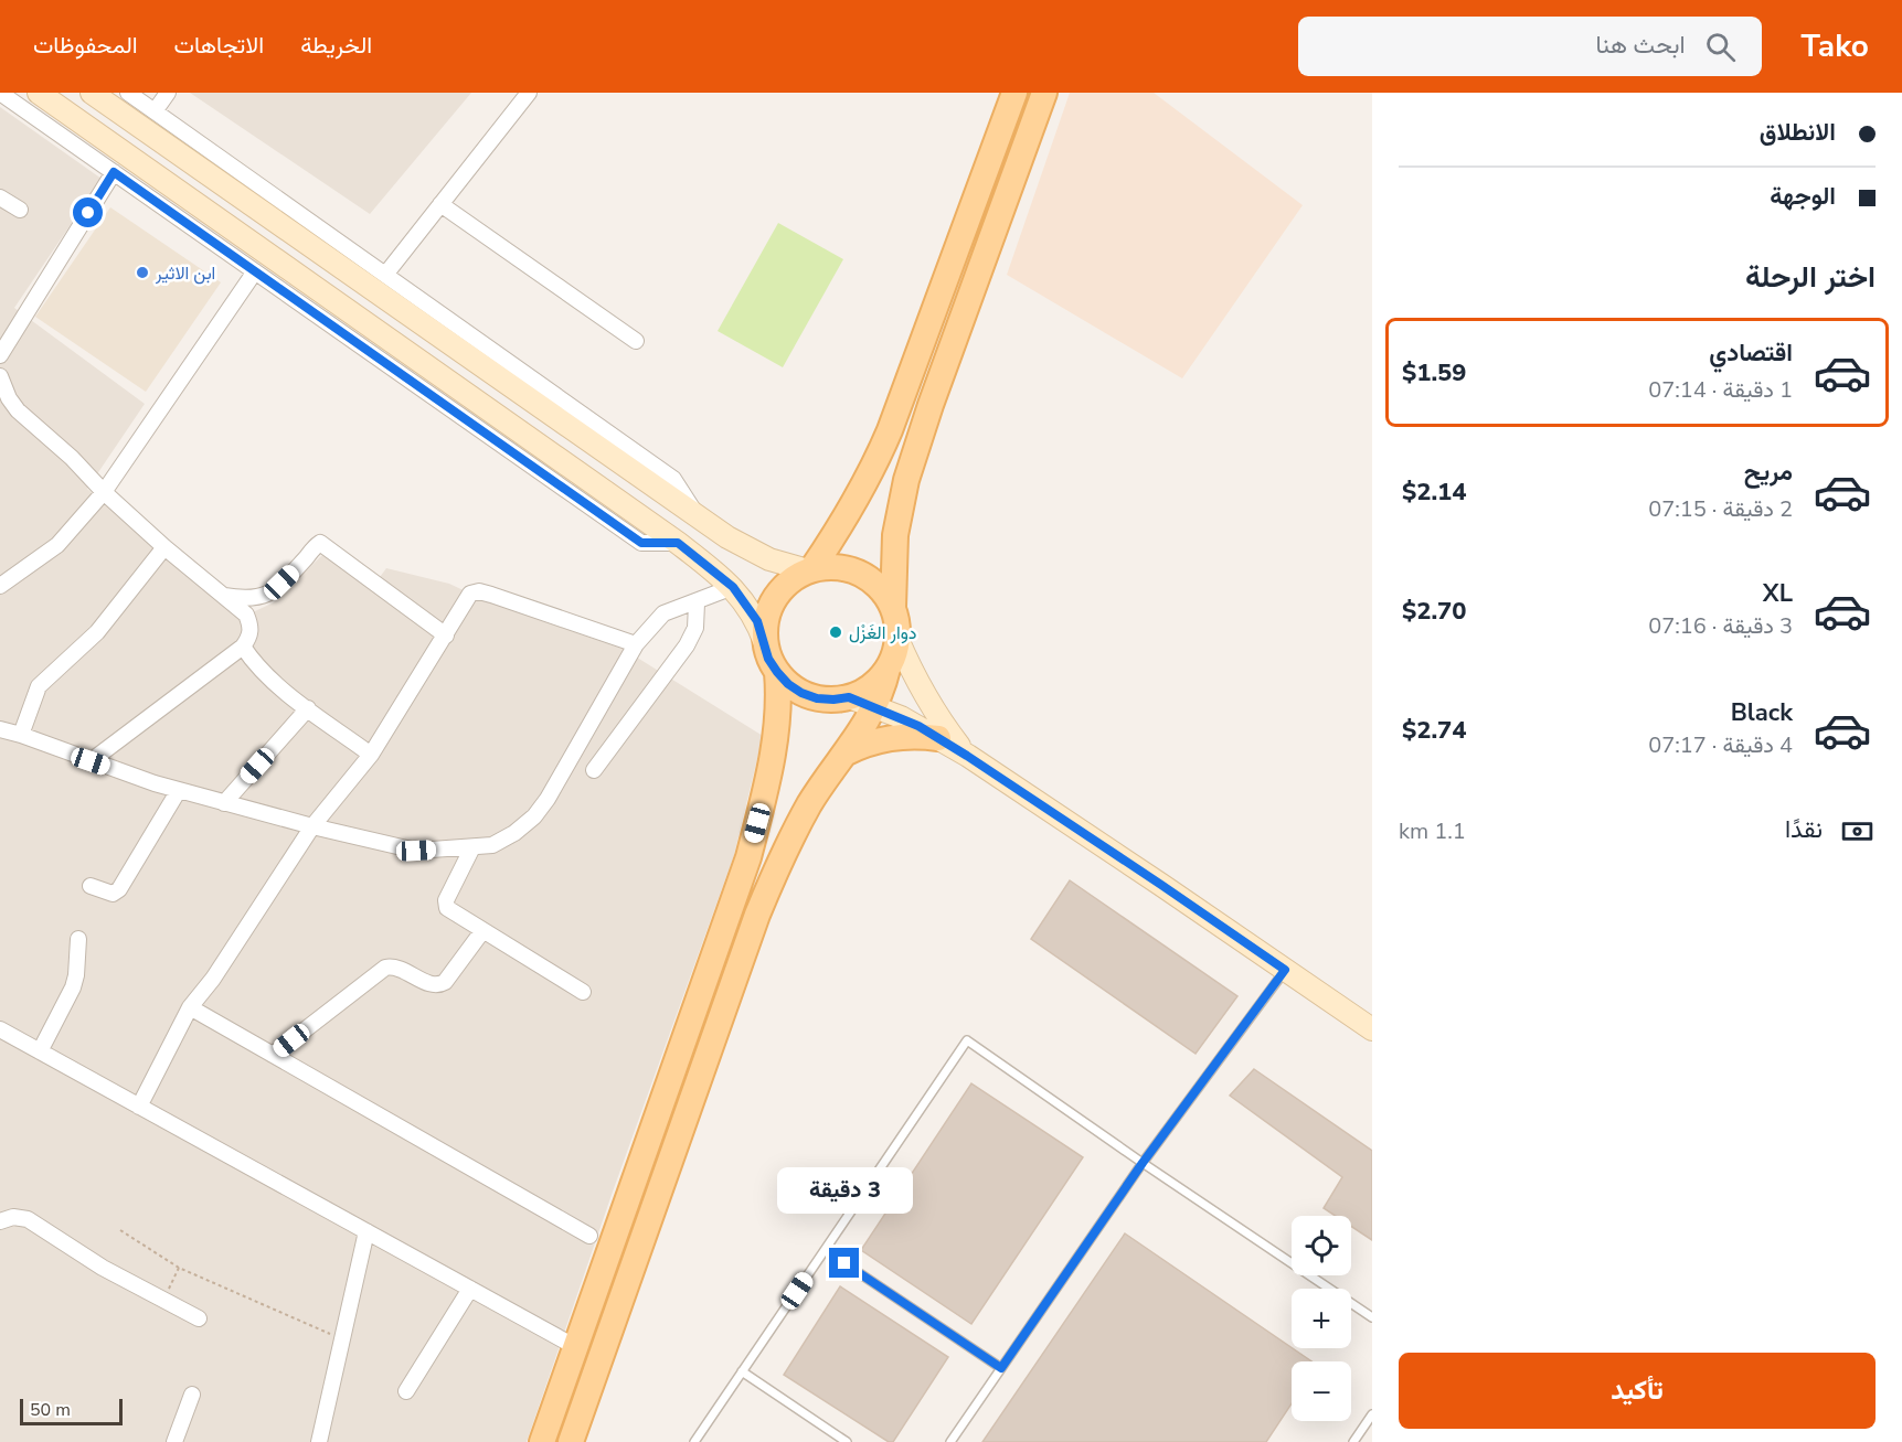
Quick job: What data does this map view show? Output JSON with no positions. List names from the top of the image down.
{
  "places": ["ابن الاثير", "دوار الغَزْل"],
  "scale_bar": "50 m",
  "page": {
    "header": "Tako",
    "search": "ابحث هنا",
    "nav": ["الخريطة", "الاتجاهات", "المحفوظات"],
    "banner": ["الانطلاق", "الوجهة"],
    "heading": "اختر الرحلة",
    "list": [
      {
        "name": "اقتصادي",
        "note": "1 دقيقة · 07:14",
        "value": "$1.59"
      },
      {
        "name": "مريح",
        "note": "2 دقيقة · 07:15",
        "value": "$2.14"
      },
      {
        "name": "XL",
        "note": "3 دقيقة · 07:16",
        "value": "$2.70"
      },
      {
        "name": "Black",
        "note": "4 دقيقة · 07:17",
        "value": "$2.74"
      }
    ],
    "pay": ["نقدًا", "1.1 km"],
    "bubble": "3 دقيقة",
    "map_buttons": ["+", "−"],
    "buttons": "تأكيد",
    "scale": "50 m"
  }
}
